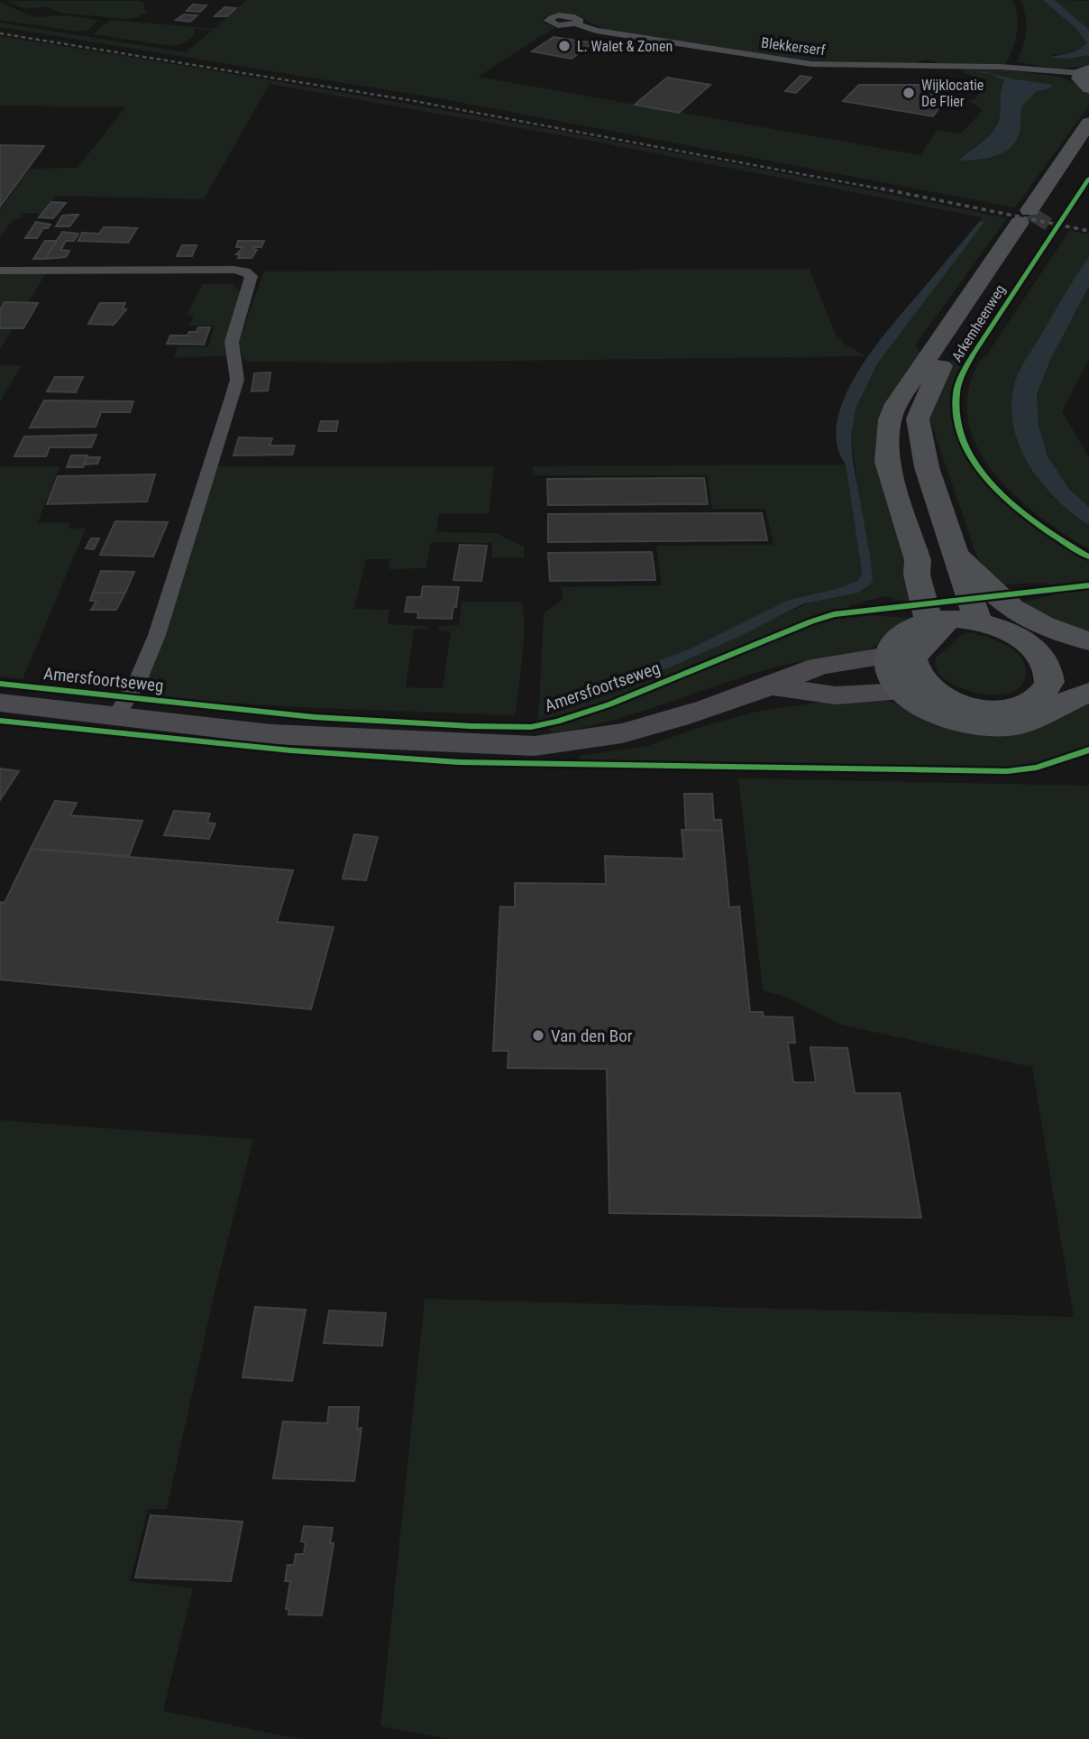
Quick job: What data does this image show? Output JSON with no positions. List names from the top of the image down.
{
  "streets": {
    "main road": ["Arkemheenweg", "Amersfoortseweg"],
    "street": ["Blekkerserf"]
  },
  "places": ["L. Walet & Zonen", "Wijklocatie De Flier", "Van den Bor"]
}
